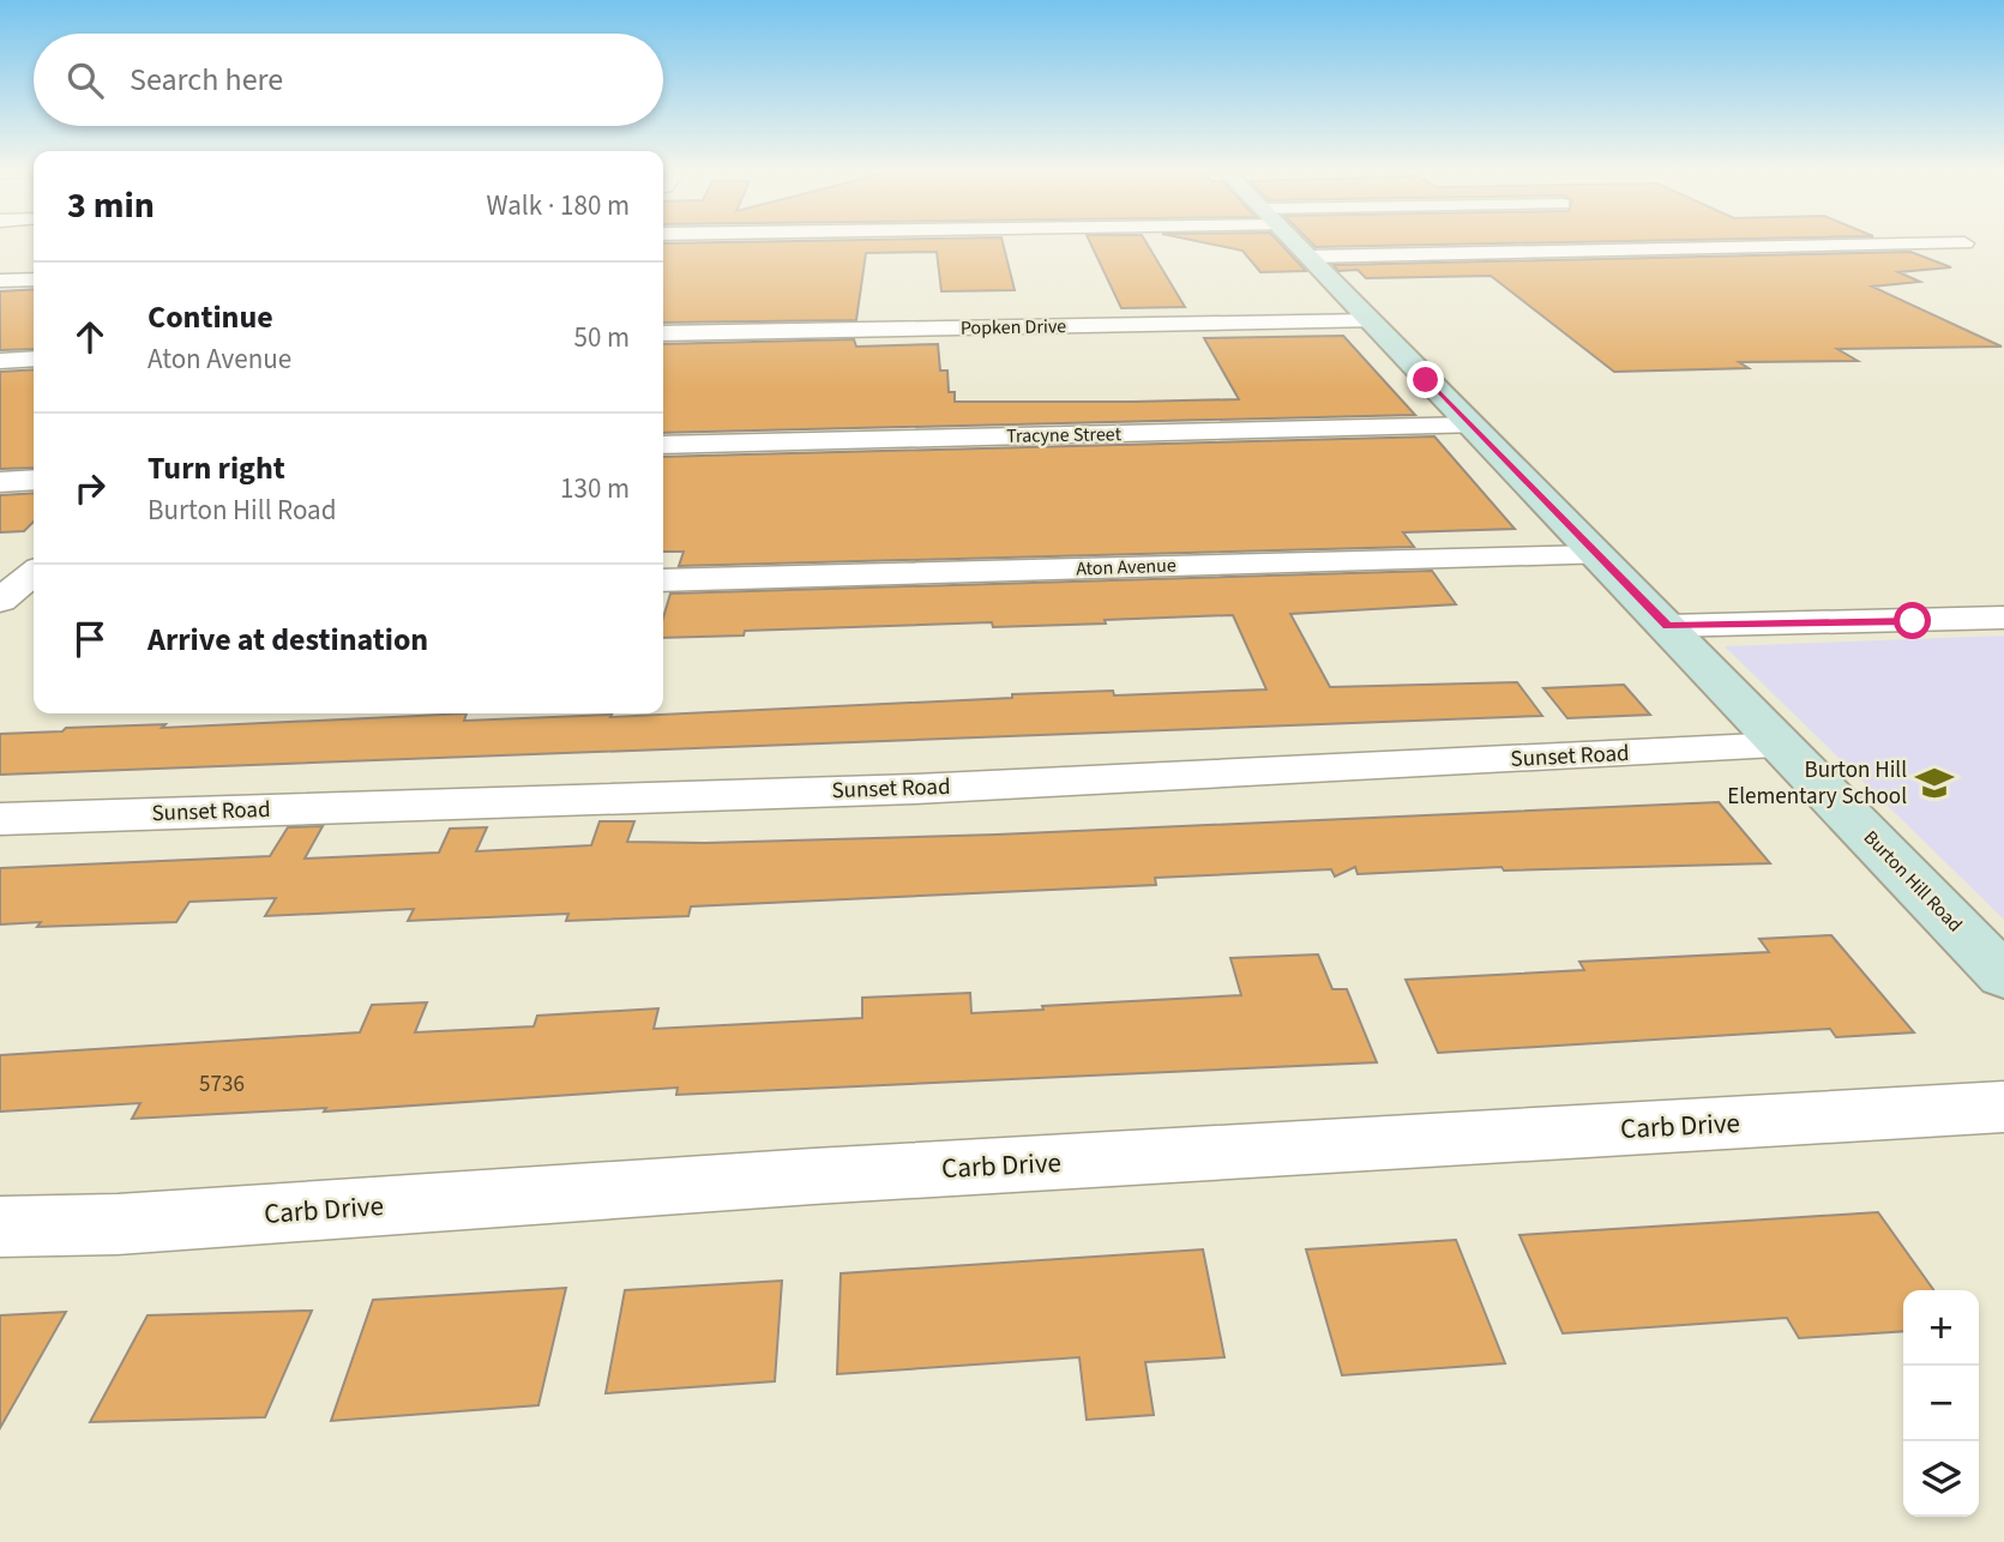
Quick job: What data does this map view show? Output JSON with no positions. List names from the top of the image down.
{
  "streets": {
    "street": [
      "Popken Drive",
      "Tracyne Street",
      "Aton Avenue",
      "Sunset Road",
      "Burton Hill Road",
      "Carb Drive"
    ]
  },
  "crossings": [
    ["Popken Drive", "Burton Hill Road"],
    ["Tracyne Street", "Burton Hill Road"],
    ["Aton Avenue", "Burton Hill Road"],
    ["Sunset Road", "Burton Hill Road"]
  ],
  "places": {
    "school or university": ["Burton Hill Elementary School"]
  },
  "house_numbers": ["5736"],
  "page": {
    "search": "Search here",
    "heading": ["3 min", "Walk · 180 m"],
    "list": [
      ["Continue", "Aton Avenue", "50 m"],
      ["Turn right", "Burton Hill Road", "130 m"],
      "Arrive at destination"
    ],
    "map_buttons": ["+", "−"]
  }
}
